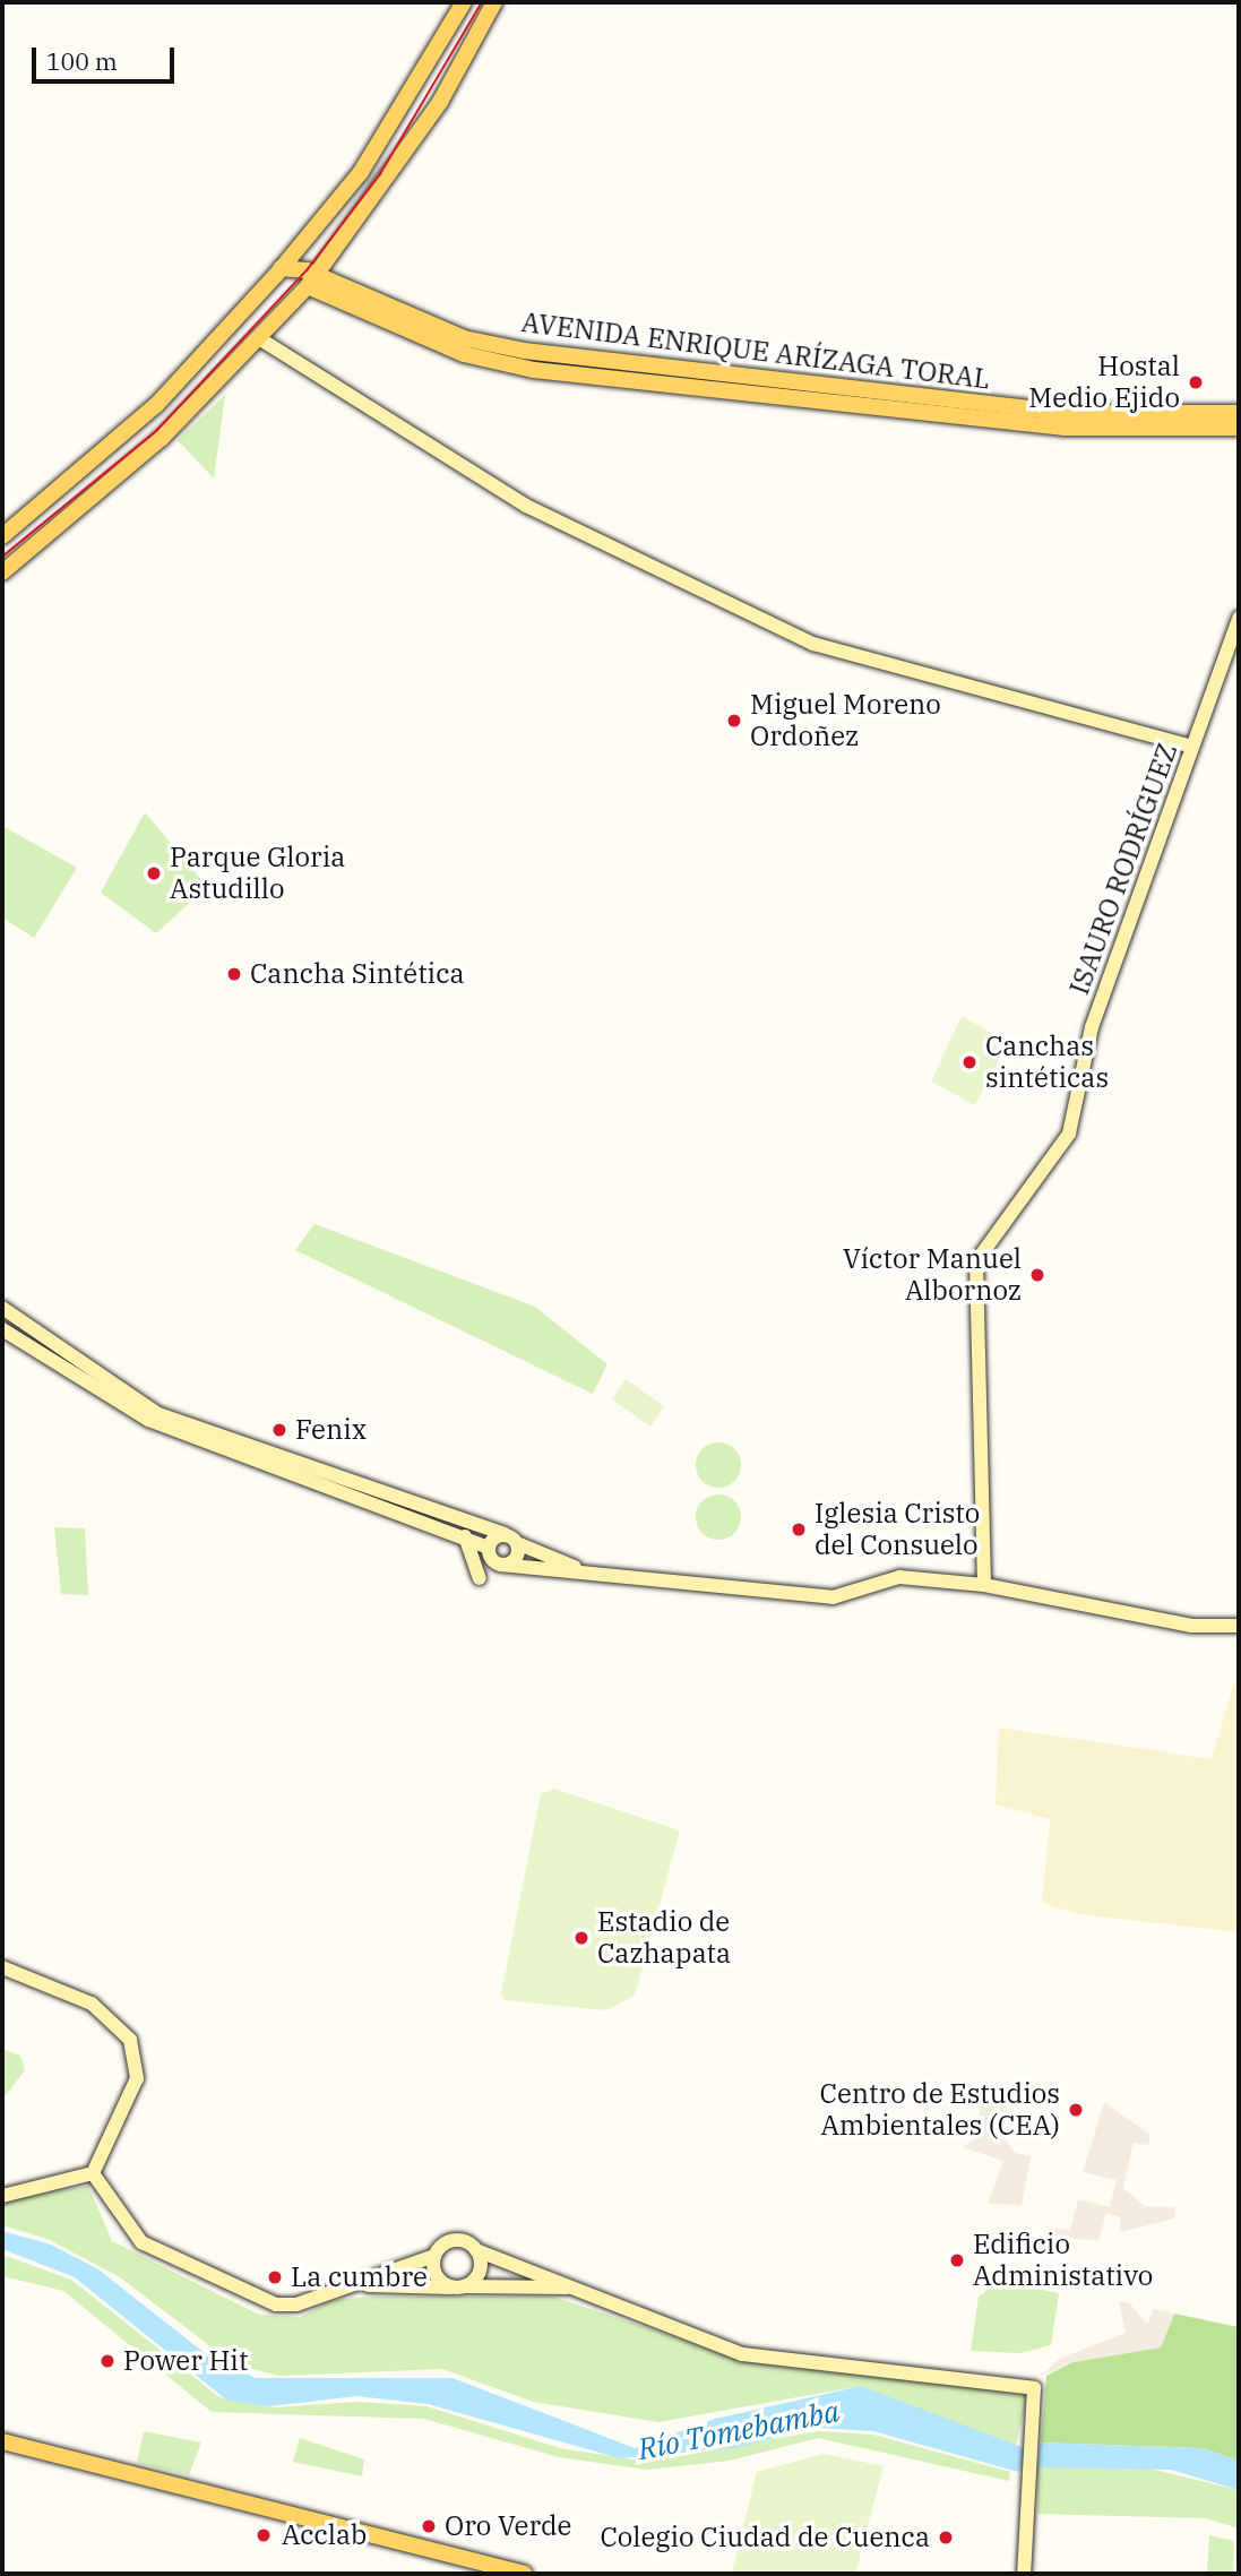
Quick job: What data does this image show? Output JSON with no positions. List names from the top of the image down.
{
  "streets": {
    "main road": ["AVENIDA ENRIQUE ARÍZAGA TORAL"],
    "street": ["ISAURO RODRÍGUEZ"]
  },
  "water": ["Río Tomebamba"],
  "places": [
    "Hostal Medio Ejido",
    "Miguel Moreno Ordoñez",
    "Parque Gloria Astudillo",
    "Cancha Sintética",
    "Canchas sintéticas",
    "Víctor Manuel Albornoz",
    "Fenix",
    "Iglesia Cristo del Consuelo",
    "Estadio de Cazhapata",
    "Centro de Estudios Ambientales (CEA)",
    "Edificio Administativo",
    "La cumbre",
    "Power Hit",
    "Oro Verde",
    "Acclab",
    "Colegio Ciudad de Cuenca"
  ],
  "scale_bar": "100 m"
}
